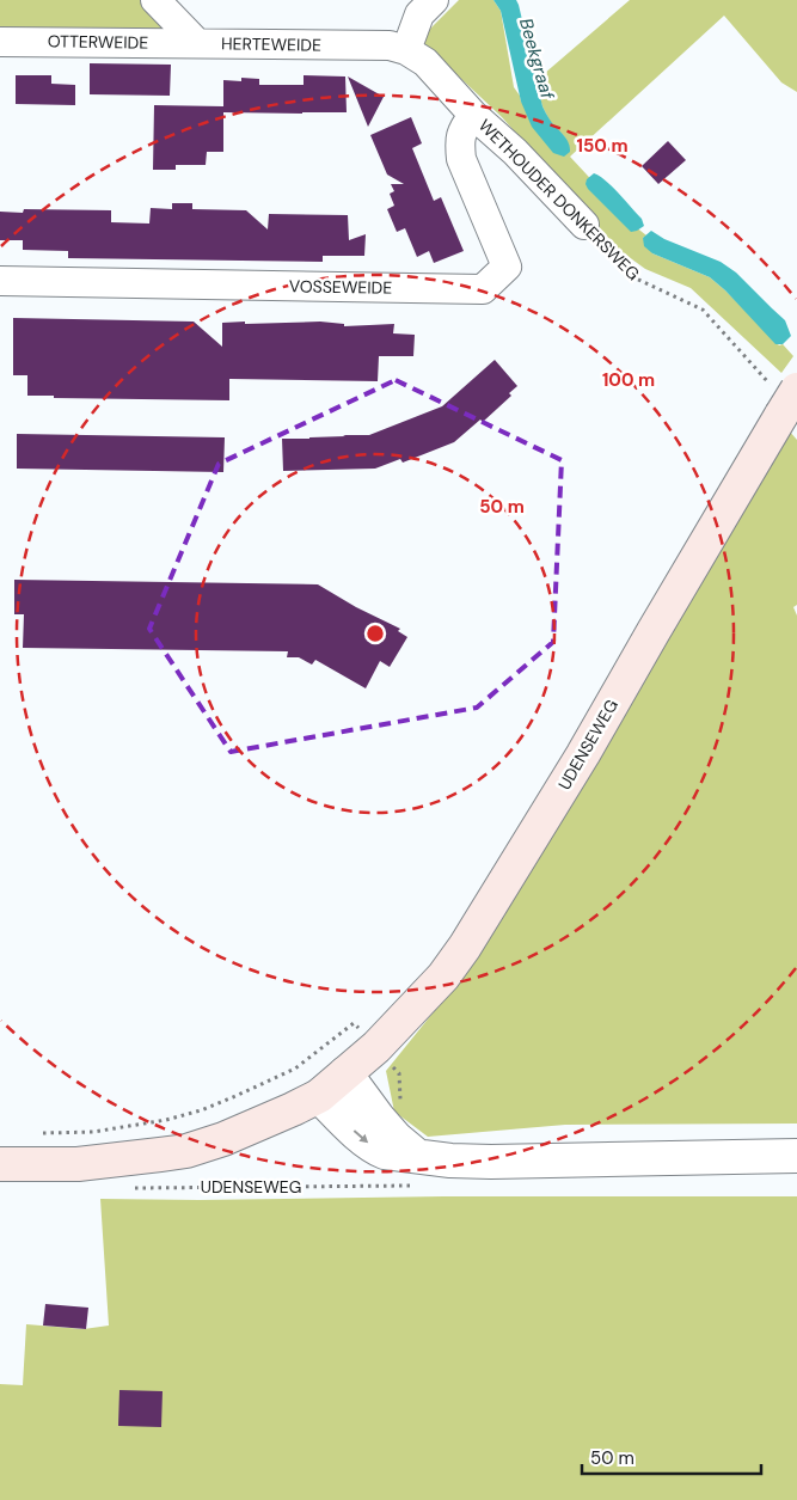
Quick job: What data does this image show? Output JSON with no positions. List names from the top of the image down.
{
  "streets": {
    "main road": ["UDENSEWEG"],
    "street": [
      "OTTERWEIDE",
      "HERTEWEIDE",
      "WETHOUDER DONKERSWEG",
      "VOSSEWEIDE"
    ]
  },
  "crossings": [
    ["OTTERWEIDE", "HERTEWEIDE"],
    ["HERTEWEIDE", "WETHOUDER DONKERSWEG"],
    ["WETHOUDER DONKERSWEG", "VOSSEWEIDE"],
    ["WETHOUDER DONKERSWEG", "UDENSEWEG"]
  ],
  "water": ["Beekgraaf"],
  "scale_bar": "50 m",
  "rings": ["150 m", "100 m", "50 m"]
}
